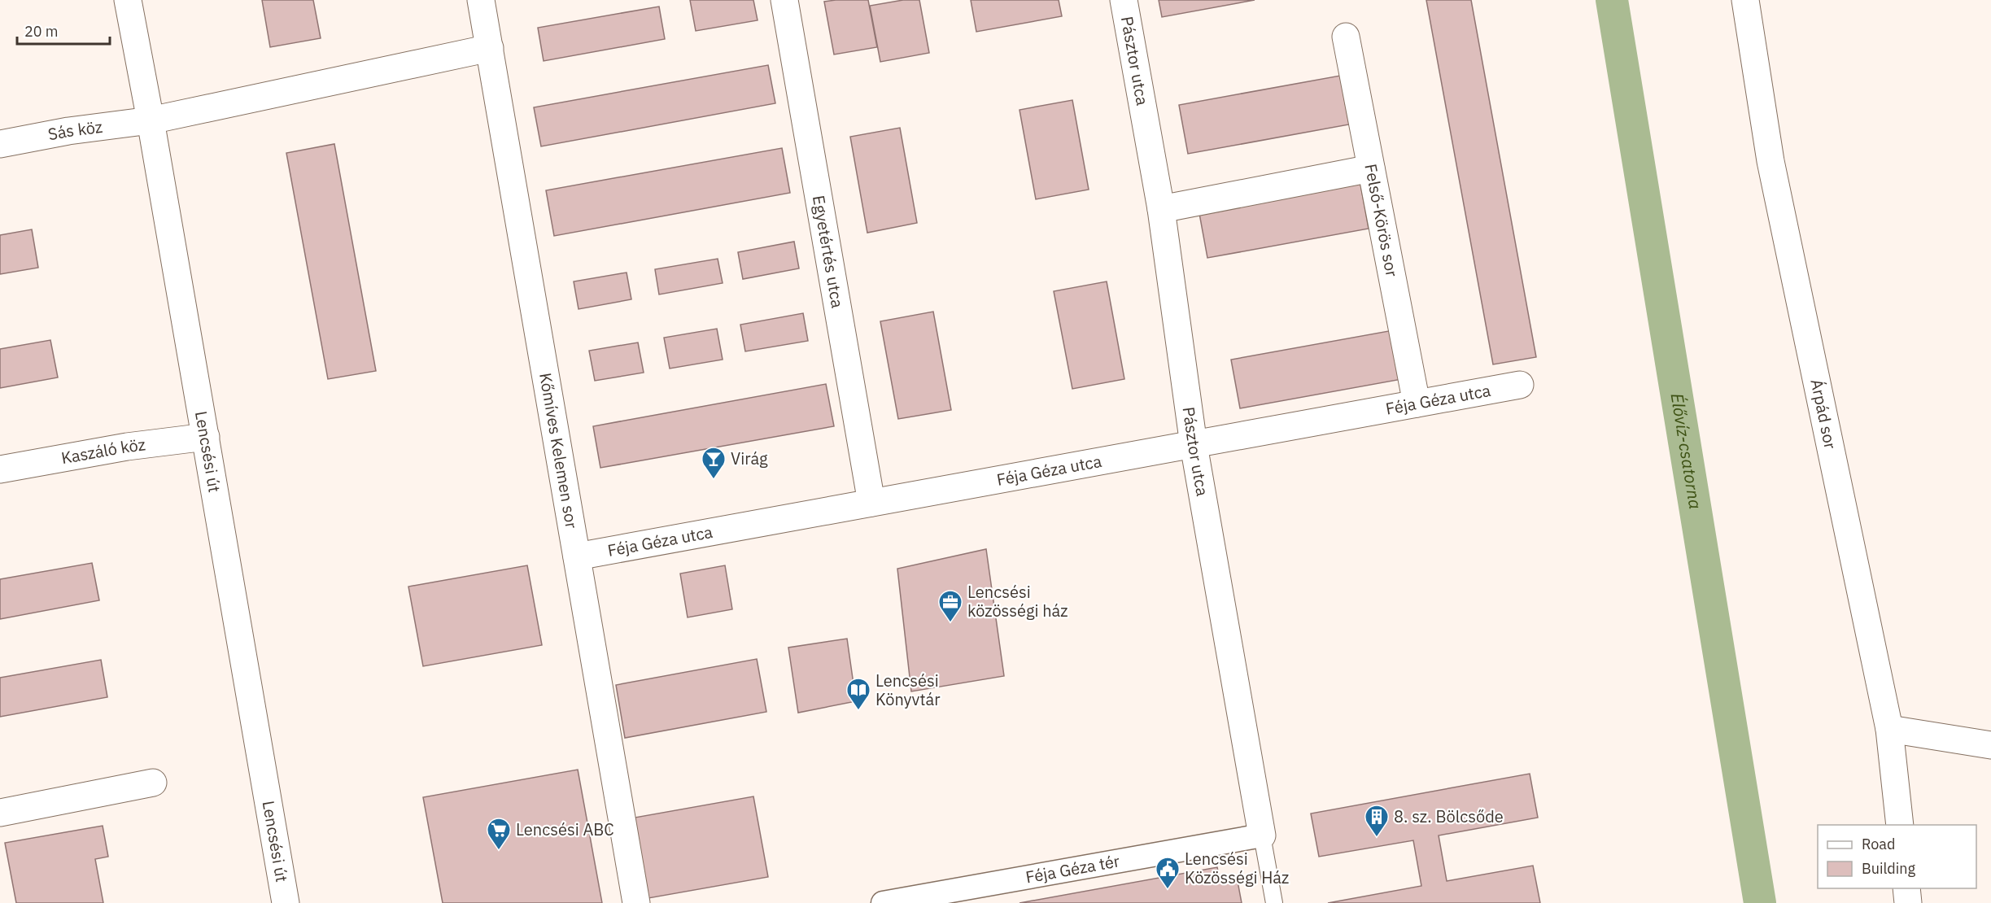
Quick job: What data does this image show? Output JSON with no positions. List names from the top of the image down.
{
  "streets": {
    "street": [
      "Pásztor utca",
      "Sás köz",
      "Felső-Körös sor",
      "Egyetértés utca",
      "Féja Géza utca",
      "Árpád sor",
      "Kaszáló köz",
      "Lencsési út",
      "Kőmíves Kelemen sor",
      "Féja Géza tér"
    ]
  },
  "crossings": [
    ["Pásztor utca", "Féja Géza utca"],
    ["Pásztor utca", "Féja Géza tér"],
    ["Sás köz", "Lencsési út"],
    ["Sás köz", "Kőmíves Kelemen sor"],
    ["Felső-Körös sor", "Féja Géza utca"],
    ["Egyetértés utca", "Féja Géza utca"],
    ["Féja Géza utca", "Kőmíves Kelemen sor"],
    ["Kaszáló köz", "Lencsési út"]
  ],
  "water": ["Élővíz-csatorna"],
  "places": {
    "bar": ["Virág"],
    "office": ["Lencsési közösségi ház"],
    "library": ["Lencsési Könyvtár"],
    "building": ["8. sz. Bölcsőde"],
    "supermarket": ["Lencsési ABC"],
    "public building": ["Lencsési Közösségi Ház"]
  },
  "legend": ["Road", "Building"],
  "scale_bar": "20 m"
}
